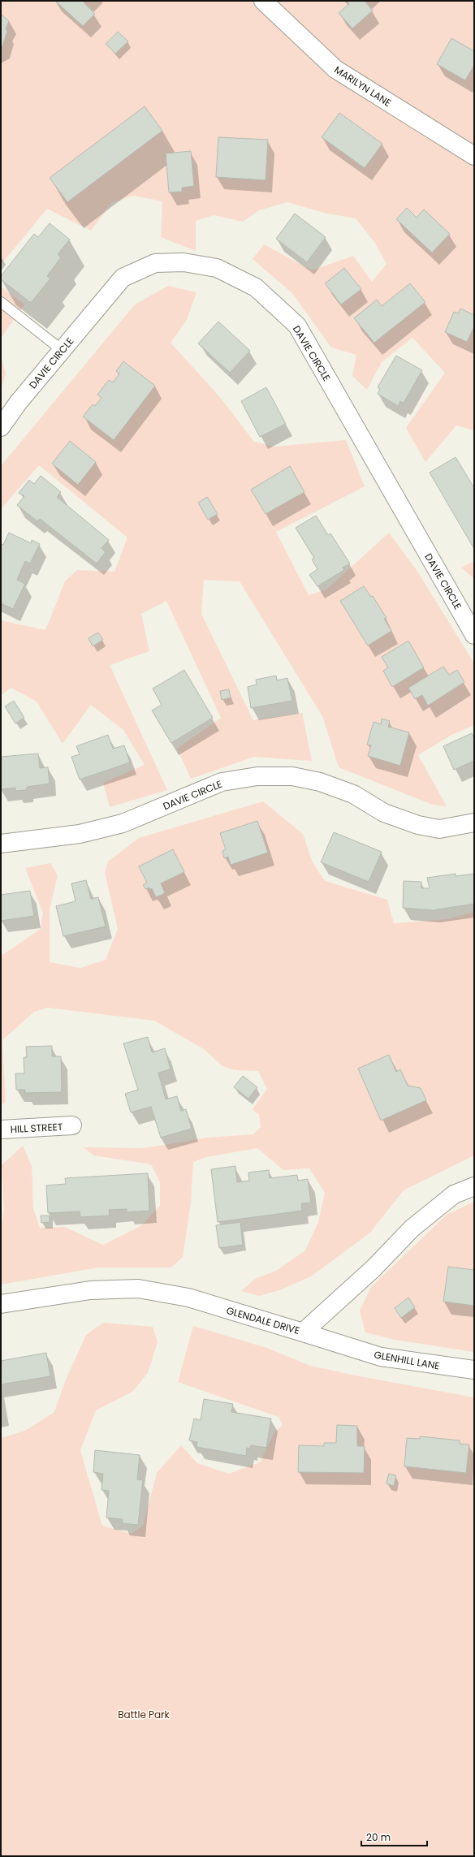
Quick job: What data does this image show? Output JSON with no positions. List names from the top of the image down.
{
  "streets": {
    "street": [
      "MARILYN LANE",
      "DAVIE CIRCLE",
      "HILL STREET",
      "GLENDALE DRIVE",
      "GLENHILL LANE"
    ]
  },
  "crossings": [
    ["GLENDALE DRIVE", "GLENHILL LANE"]
  ],
  "parks": ["Battle Park"],
  "scale_bar": "20 m"
}
